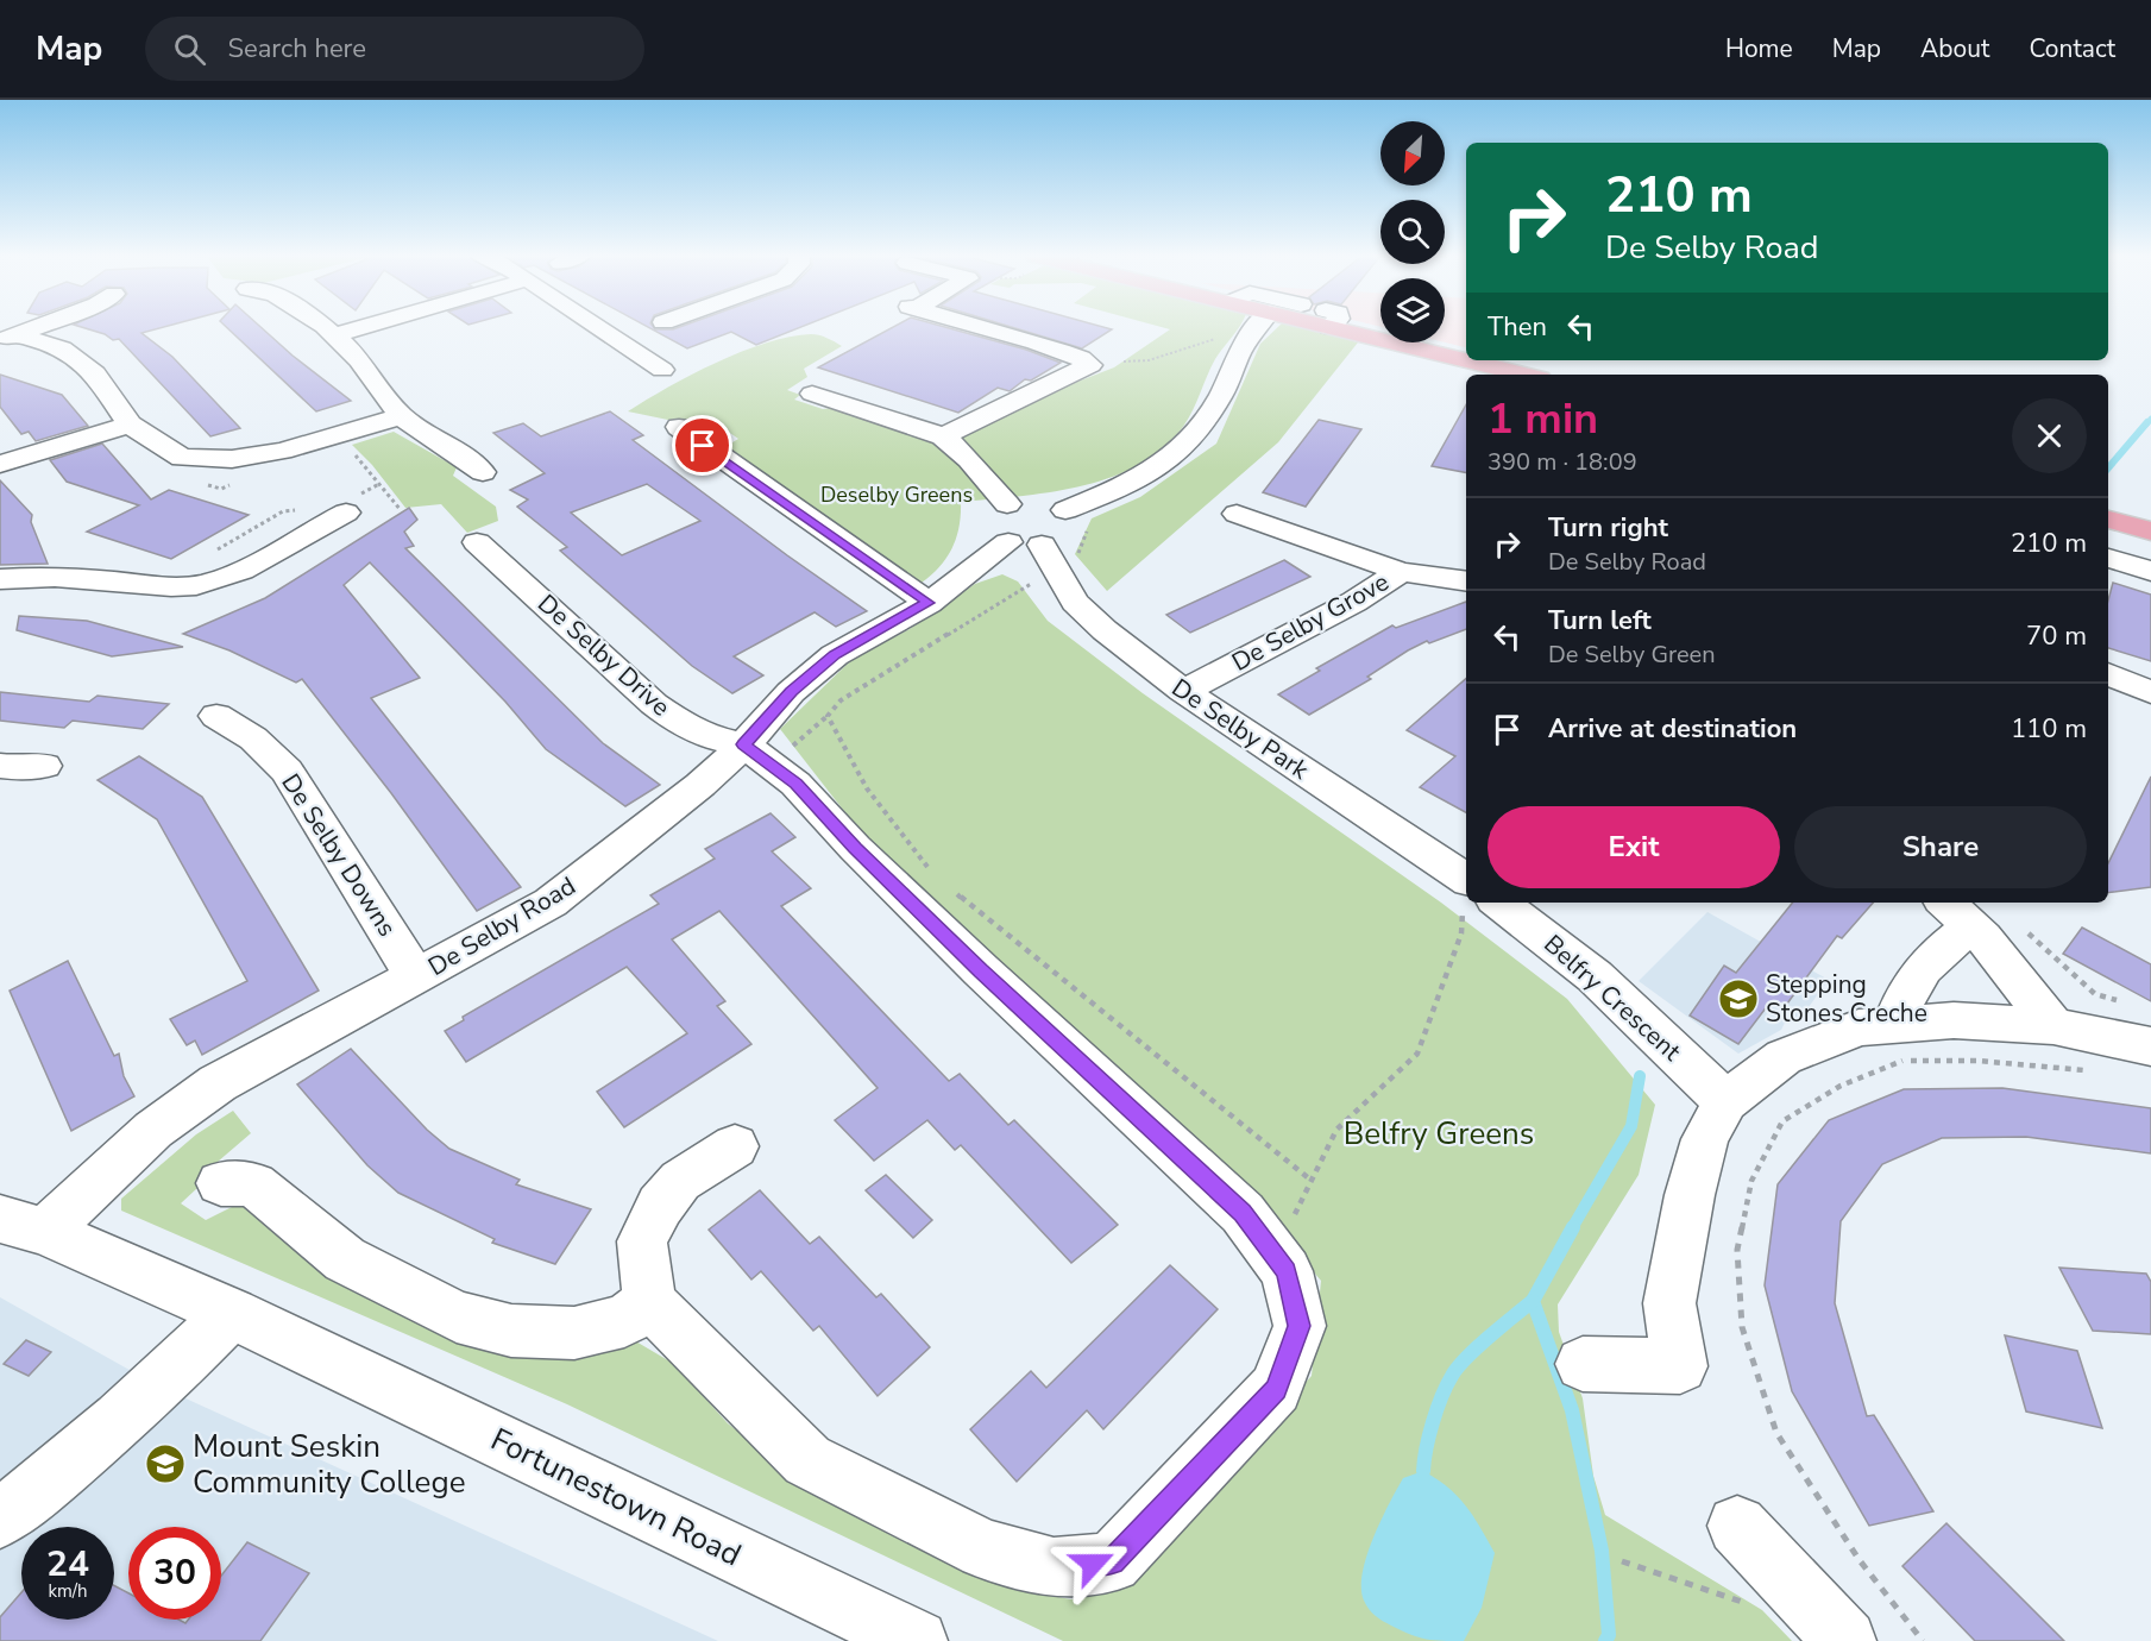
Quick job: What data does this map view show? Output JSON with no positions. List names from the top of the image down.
{
  "streets": {
    "street": [
      "De Selby Grove",
      "De Selby Drive",
      "De Selby Park",
      "De Selby Downs",
      "De Selby Road",
      "Belfry Crescent",
      "Fortunestown Road"
    ]
  },
  "crossings": [
    ["De Selby Grove", "De Selby Park"],
    ["De Selby Drive", "De Selby Road"],
    ["De Selby Park", "De Selby Road"],
    ["De Selby Downs", "De Selby Road"],
    ["De Selby Road", "Fortunestown Road"]
  ],
  "parks": ["Deselby Greens", "Belfry Greens"],
  "places": {
    "school or university": ["Stepping Stones Creche", "Mount Seskin Community College"]
  },
  "north": "bottom left",
  "page": {
    "header": "Map",
    "search": "Search here",
    "nav": [
      "Home",
      "Map",
      "About",
      "Contact"
    ],
    "turn": ["210 m", "De Selby Road"],
    "then": "Then",
    "heading": ["1 min", "390 m · 18:09"],
    "list": [
      {
        "name": "Turn right",
        "note": "De Selby Road",
        "value": "210 m"
      },
      {
        "name": "Turn left",
        "note": "De Selby Green",
        "value": "70 m"
      },
      {
        "name": "Arrive at destination",
        "value": "110 m"
      }
    ],
    "buttons": ["Exit", "Share"],
    "speed": "24 km/h",
    "limit": "30"
  }
}
